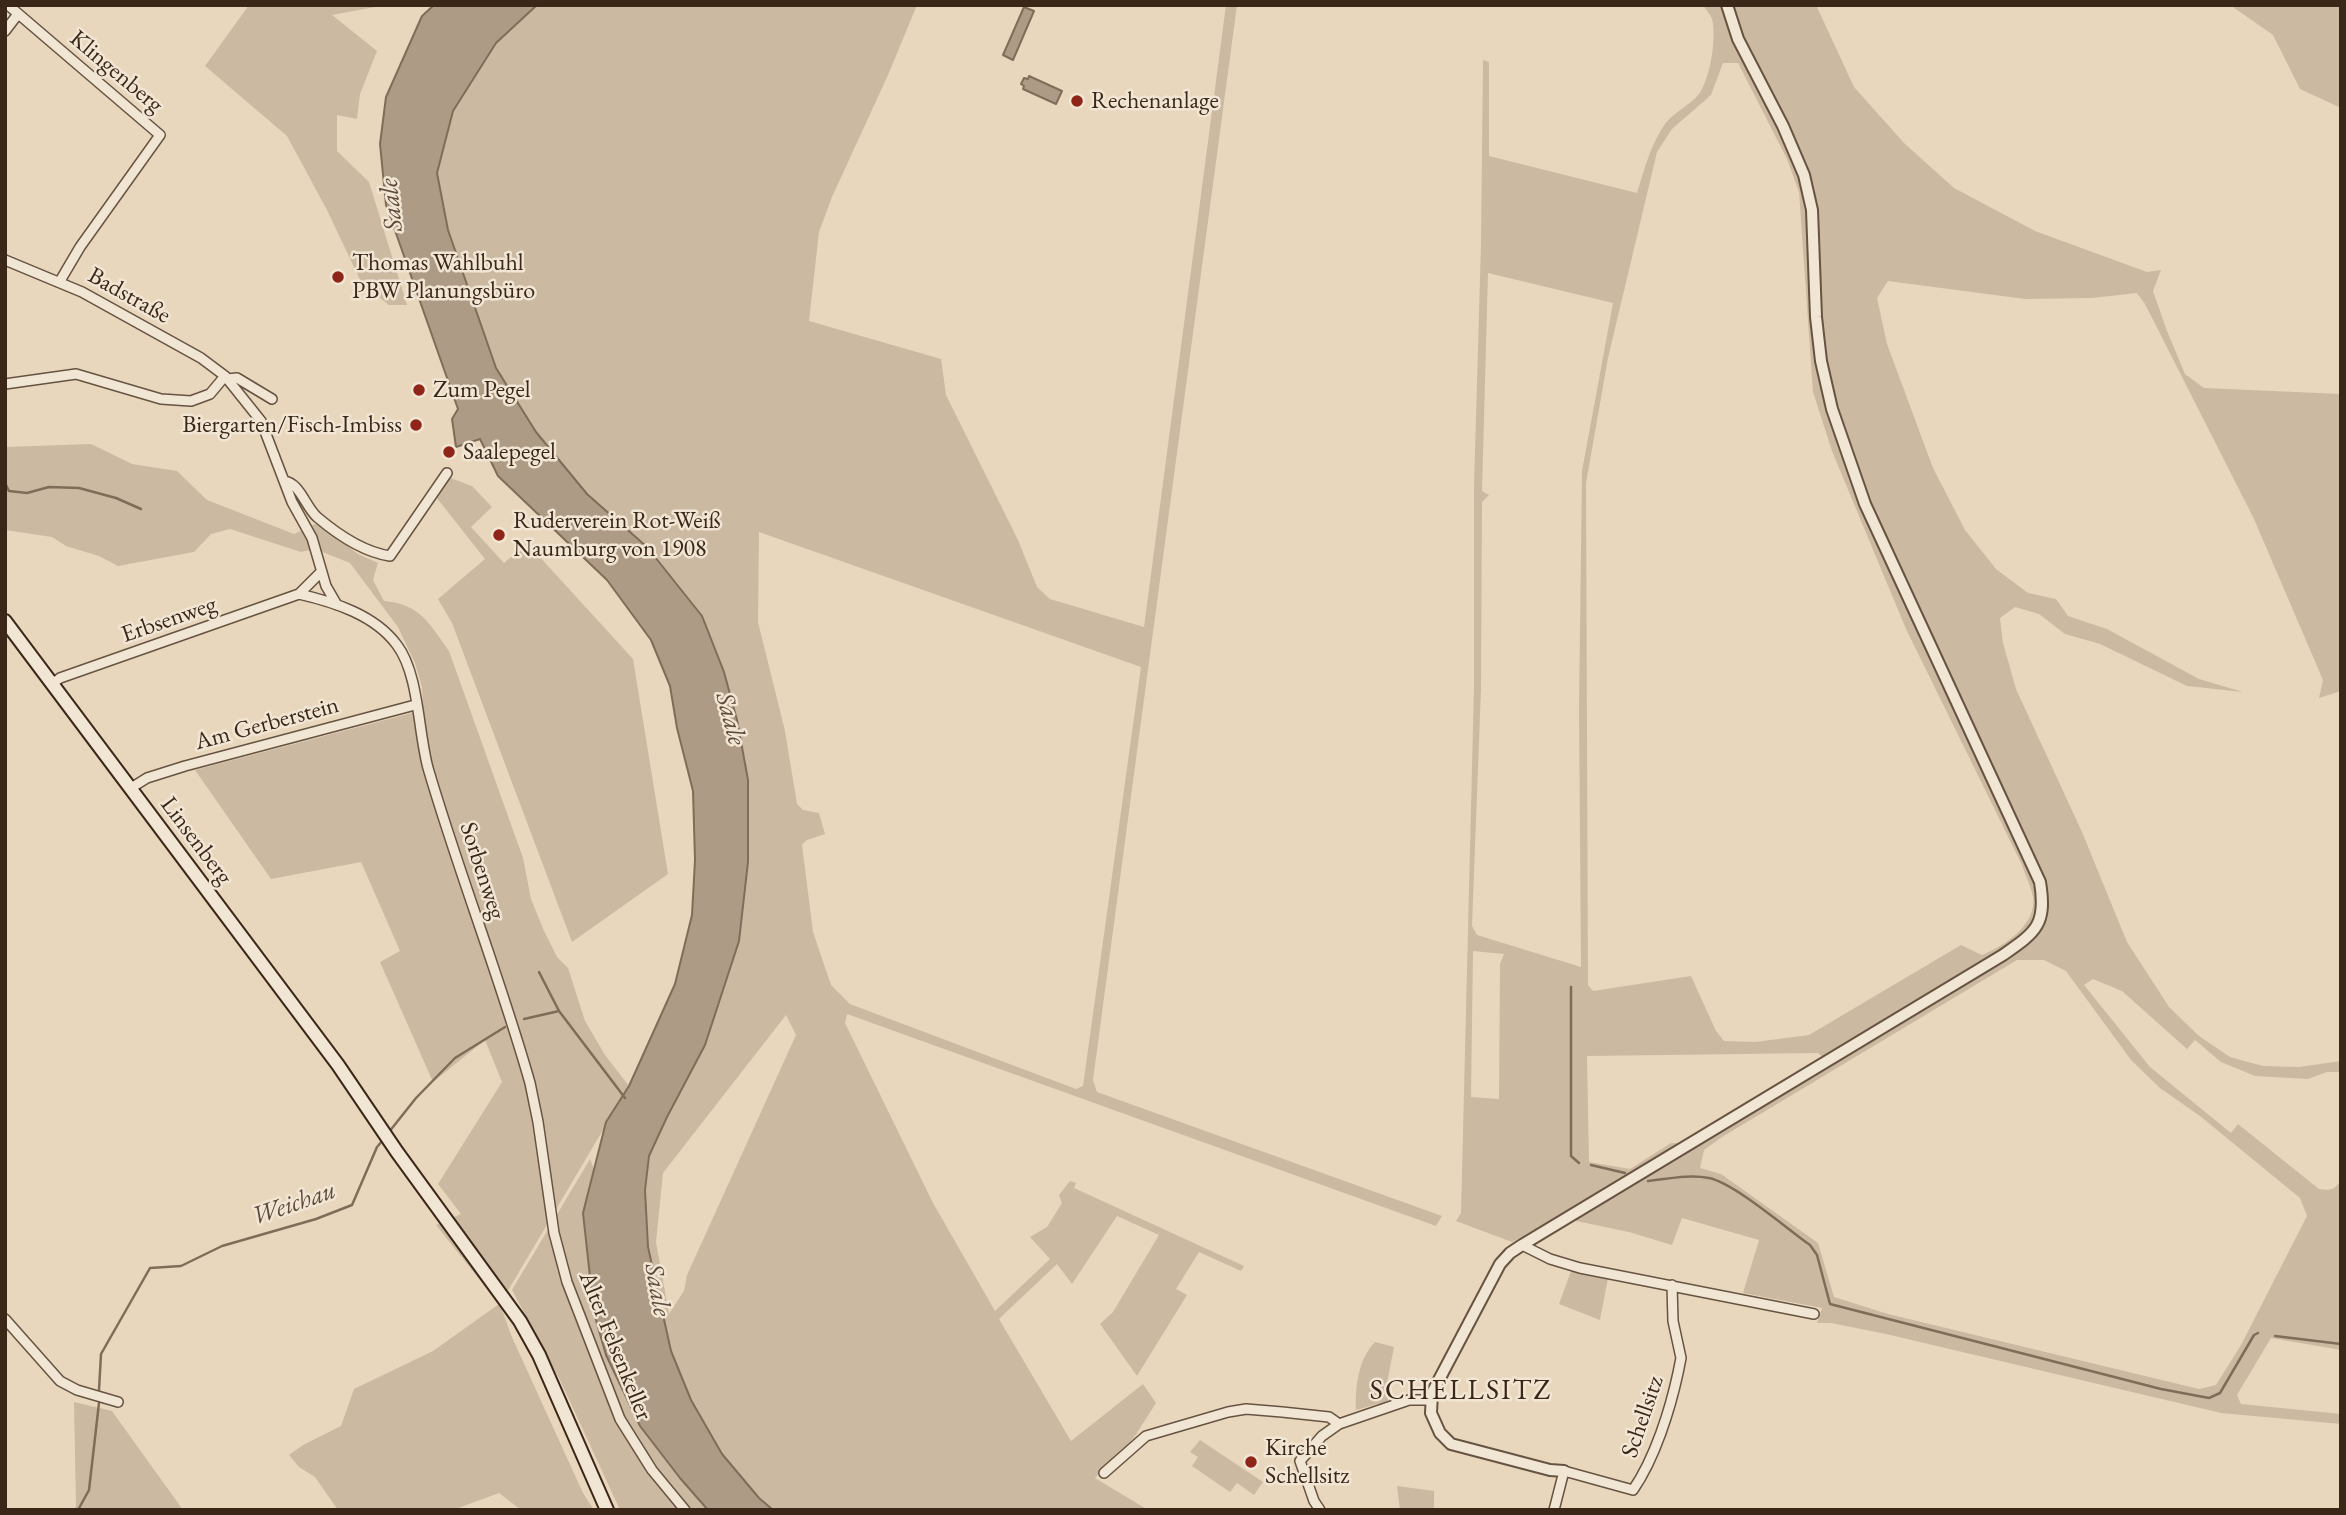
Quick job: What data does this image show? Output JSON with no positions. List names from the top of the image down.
{
  "streets": {
    "main road": ["Linsenberg"],
    "street": [
      "Klingenberg",
      "Badstraße",
      "Erbsenweg",
      "Am Gerberstein",
      "Sorbenweg",
      "Alter Felsenkeller",
      "Schellsitz"
    ]
  },
  "crossings": [
    ["Klingenberg", "Badstraße"],
    ["Erbsenweg", "Linsenberg"],
    ["Erbsenweg", "Sorbenweg"],
    ["Am Gerberstein", "Linsenberg"],
    ["Am Gerberstein", "Sorbenweg"],
    ["Sorbenweg", "Alter Felsenkeller"]
  ],
  "districts": ["SCHELLSITZ"],
  "water": ["Saale", "Weichau"],
  "places": [
    "Rechenanlage",
    "Thomas Wahlbuhl PBW Planungsbüro",
    "Zum Pegel",
    "Biergarten/Fisch-Imbiss",
    "Saalepegel",
    "Ruderverein Rot-Weiß Naumburg von 1908",
    "Kirche Schellsitz"
  ]
}
